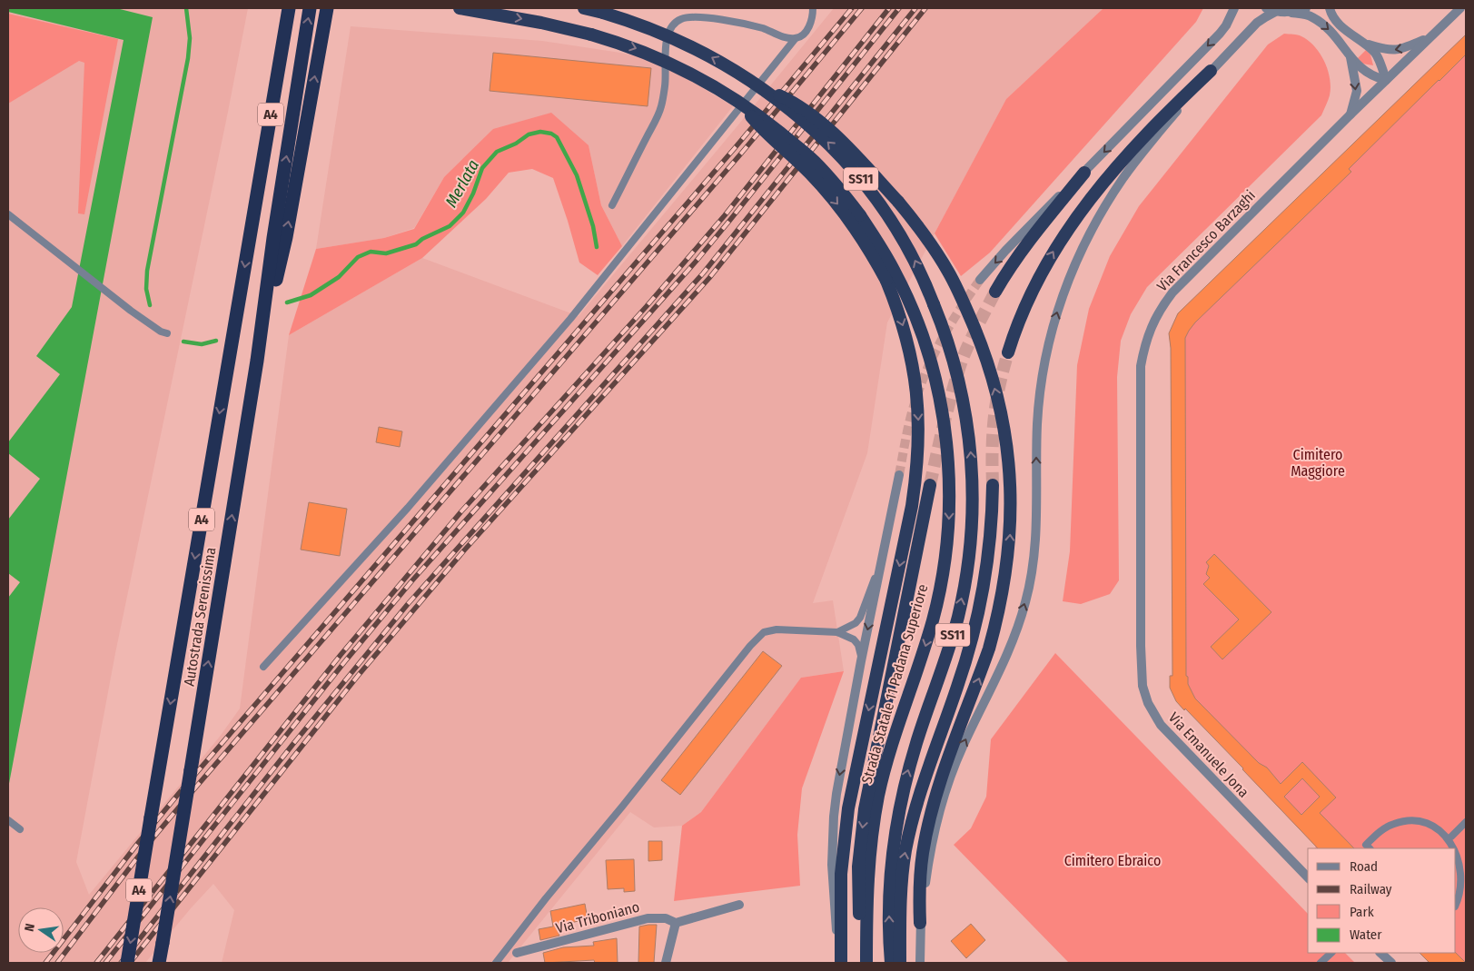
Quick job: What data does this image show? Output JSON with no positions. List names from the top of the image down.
{
  "streets": {
    "highway": [
      "A4",
      "SS11",
      "Autostrada Serenissima",
      "Strada Statale 11 Padana Superiore"
    ],
    "street": ["Via Francesco Barzaghi", "Via Emanuele Jona", "Via Triboniano"]
  },
  "crossings": [
    ["A4", "Autostrada Serenissima"],
    ["Via Francesco Barzaghi", "Via Emanuele Jona"]
  ],
  "one_way": ["Strada Statale 11 Padana Superiore"],
  "water": ["Merlata"],
  "parks": ["Cimitero Maggiore", "Cimitero Ebraico"],
  "legend": [
    "Road",
    "Railway",
    "Park",
    "Water"
  ],
  "north": "left"
}
